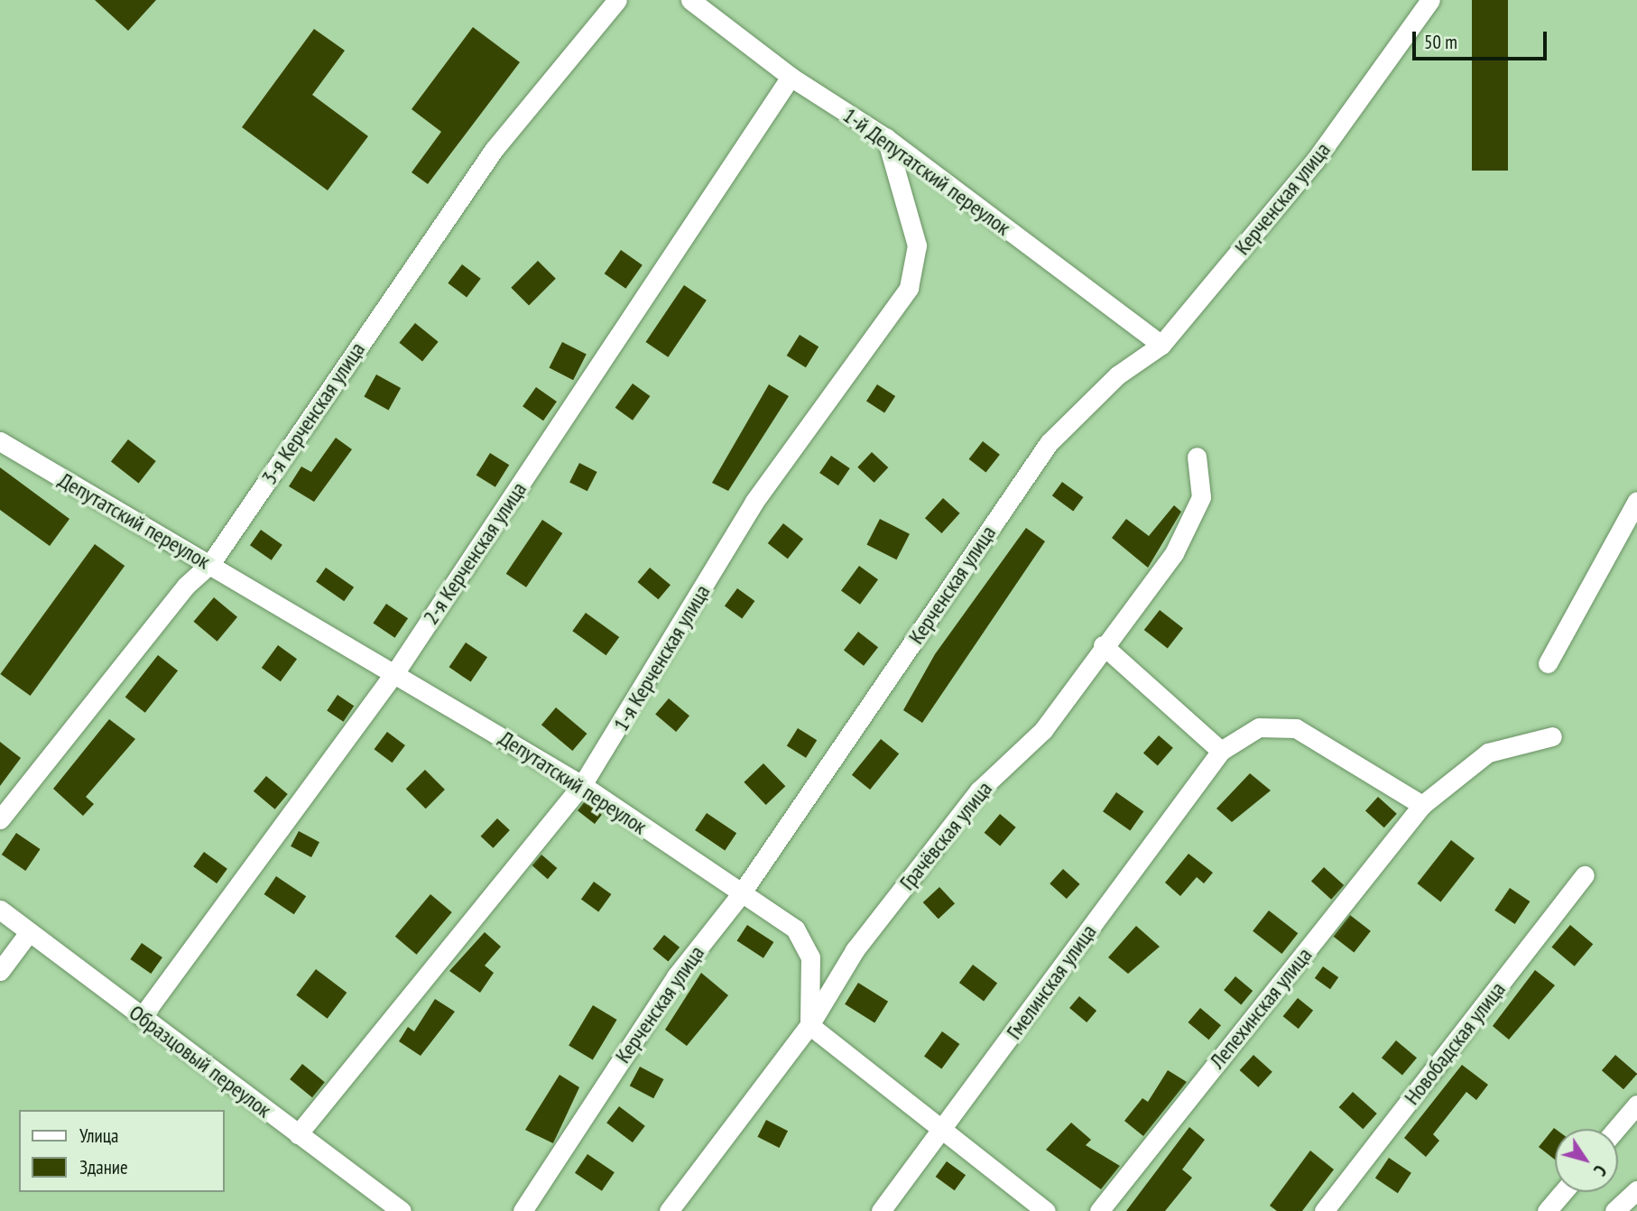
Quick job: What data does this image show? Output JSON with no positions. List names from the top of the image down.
{
  "streets": {
    "street": [
      "1-й Депутатский переулок",
      "Керченская улица",
      "3-я Керченская улица",
      "Депутатский переулок",
      "2-я Керченская улица",
      "1-я Керченская улица",
      "Грачёвская улица",
      "Гмелинская улица",
      "Лепехинская улица",
      "Новобадская улица",
      "Образцовый переулок"
    ]
  },
  "crossings": [
    ["1-й Депутатский переулок", "Керченская улица"],
    ["1-й Депутатский переулок", "2-я Керченская улица"],
    ["1-й Депутатский переулок", "1-я Керченская улица"],
    ["Керченская улица", "Депутатский переулок"],
    ["3-я Керченская улица", "Депутатский переулок"],
    ["Депутатский переулок", "2-я Керченская улица"],
    ["Депутатский переулок", "1-я Керченская улица"],
    ["Депутатский переулок", "Грачёвская улица"],
    ["2-я Керченская улица", "Образцовый переулок"],
    ["1-я Керченская улица", "Образцовый переулок"]
  ],
  "legend": ["Улица", "Здание"],
  "scale_bar": "50 m",
  "north": "bottom right"
}
